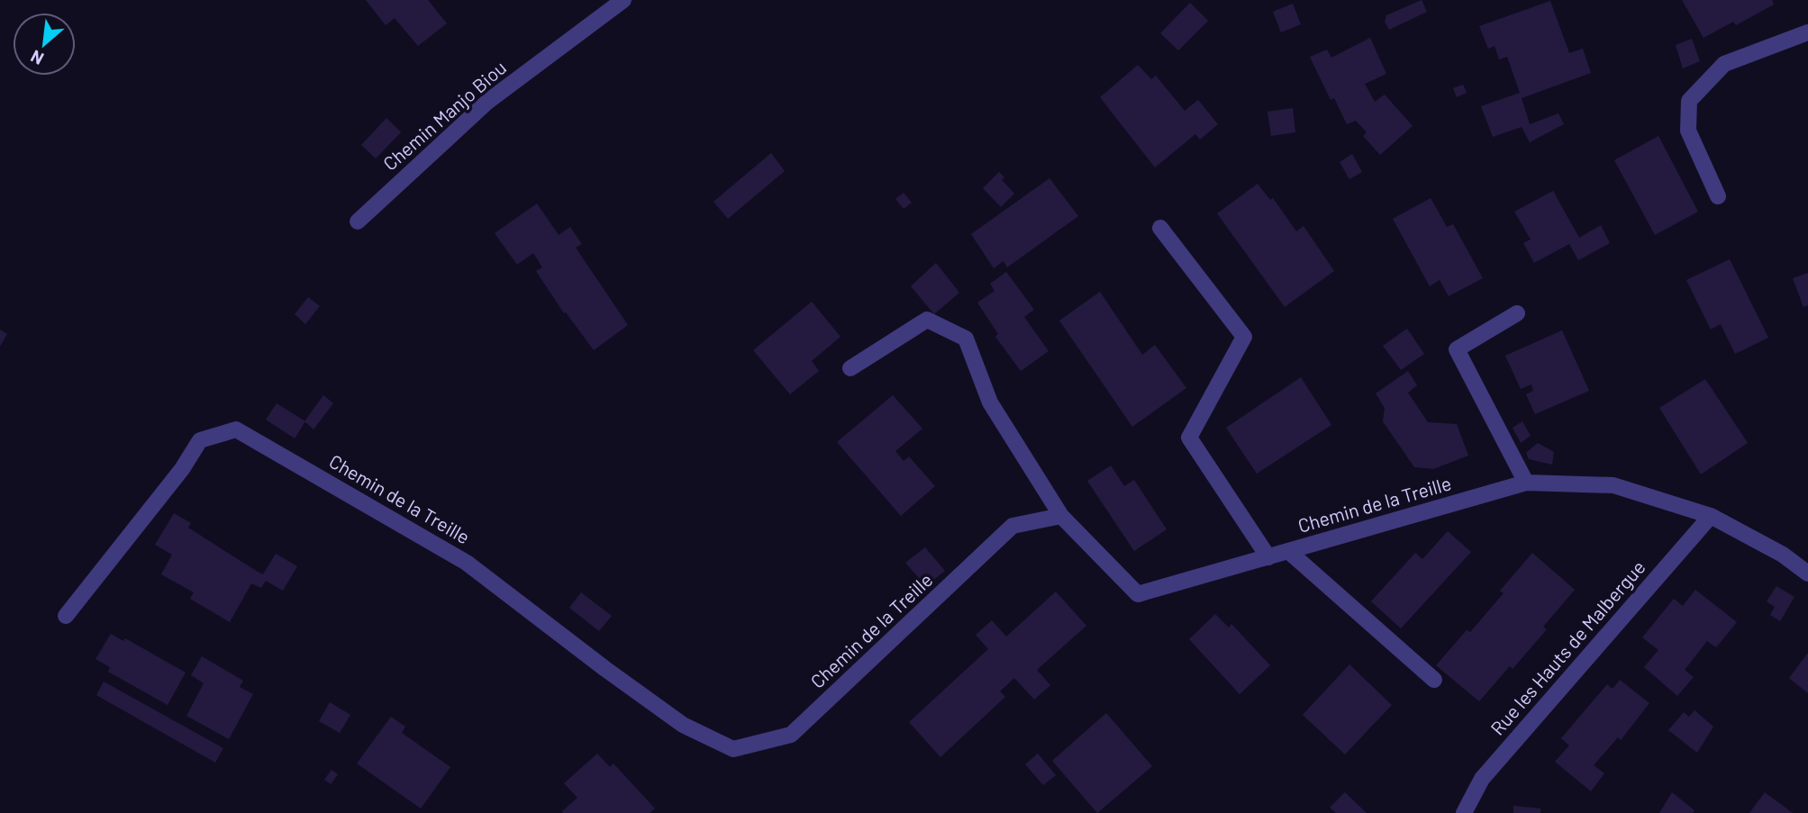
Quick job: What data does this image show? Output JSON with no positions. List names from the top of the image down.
{
  "streets": {
    "street": ["Chemin Manjo Biou", "Chemin de la Treille", "Rue les Hauts de Malbergue"]
  },
  "crossings": [
    ["Chemin de la Treille", "Rue les Hauts de Malbergue"]
  ],
  "north": "bottom left"
}
